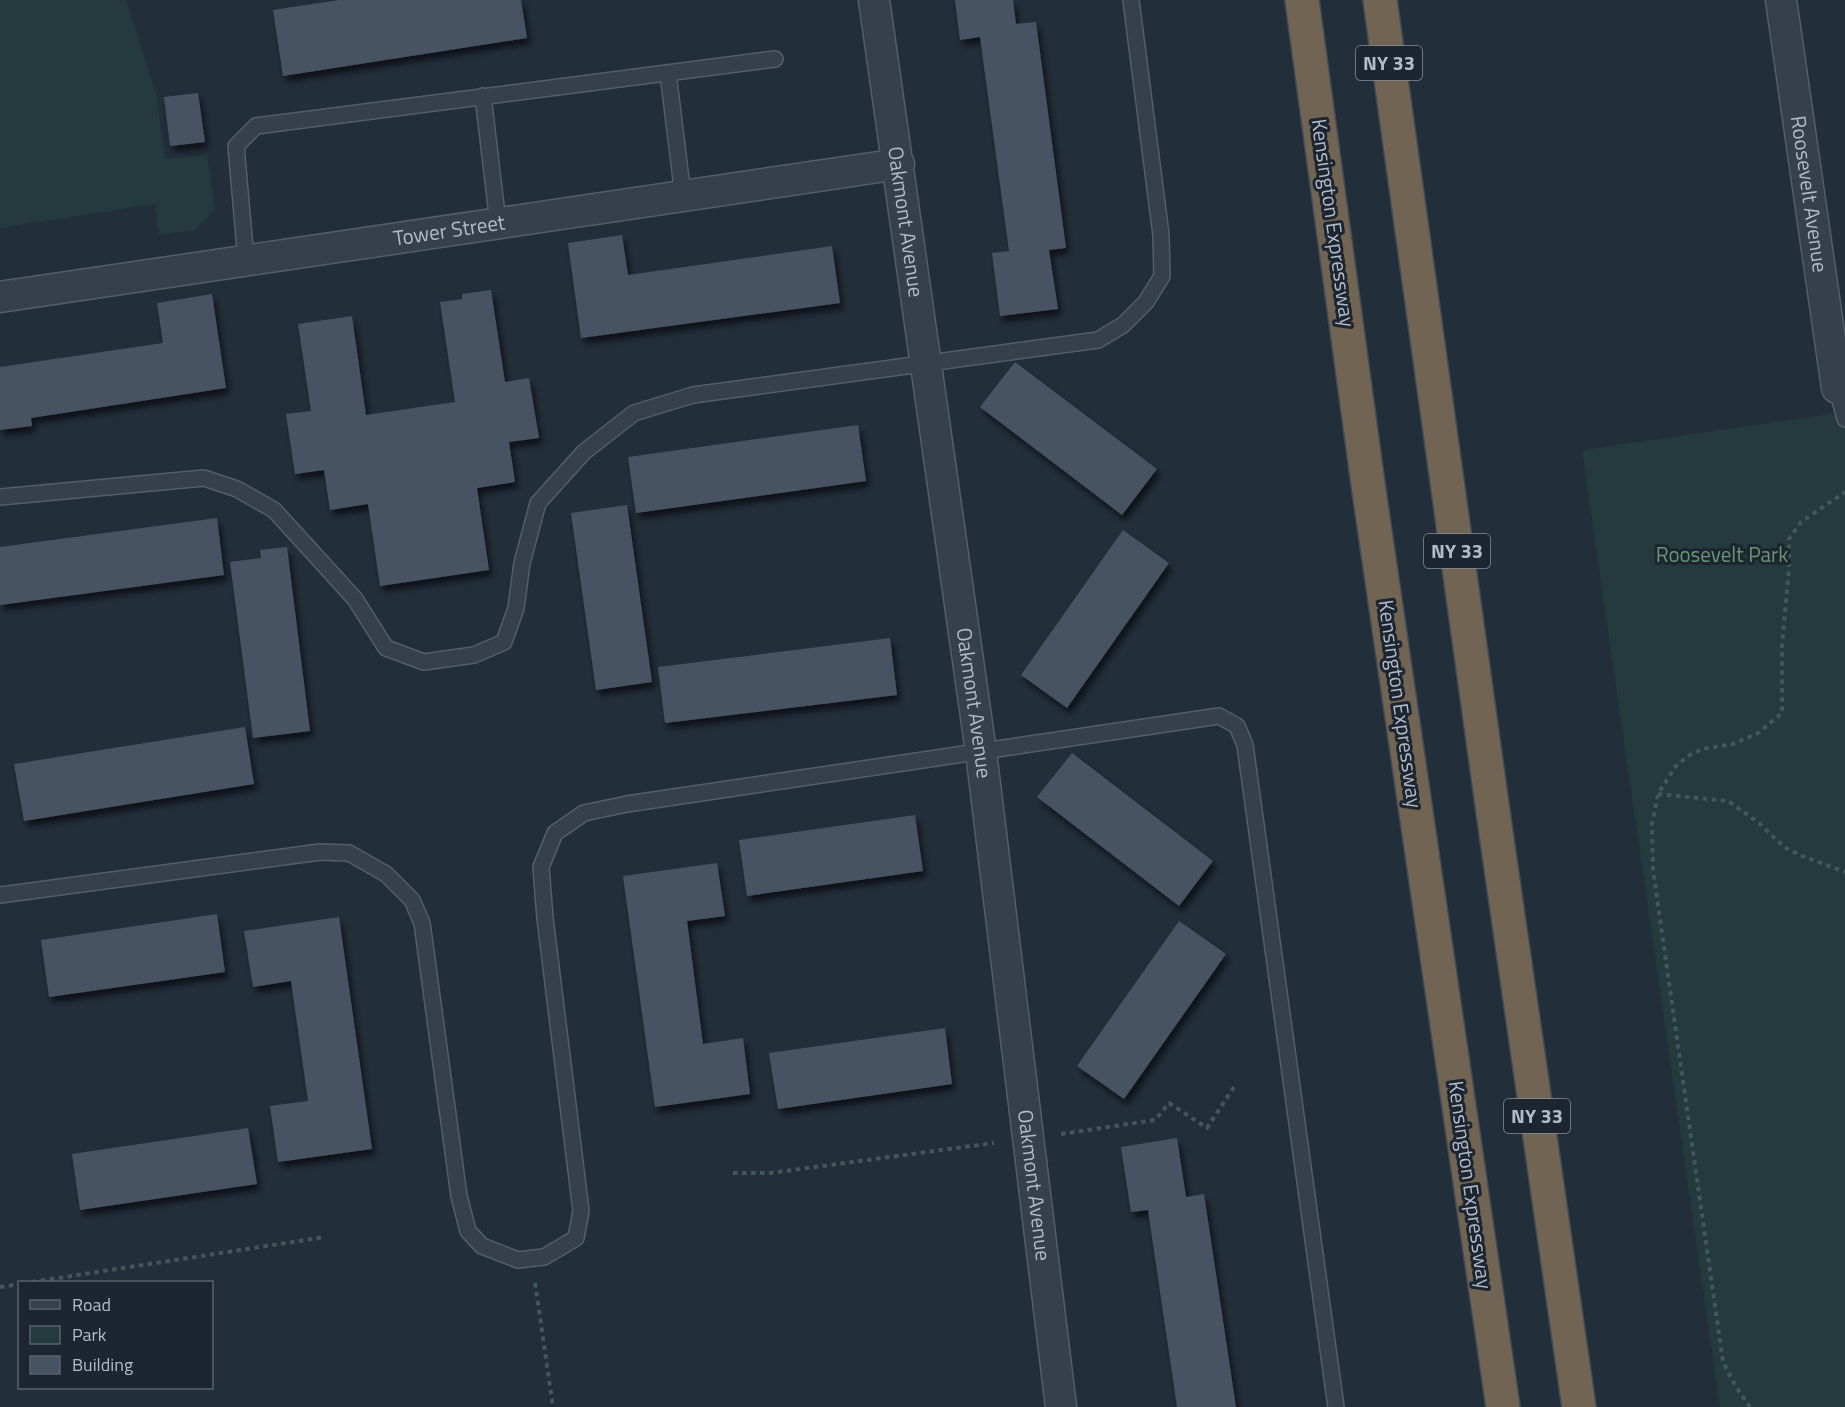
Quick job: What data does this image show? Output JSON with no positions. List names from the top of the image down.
{
  "streets": {
    "highway": ["NY 33", "Kensington Expressway"],
    "street": ["Roosevelt Avenue", "Oakmont Avenue", "Tower Street"]
  },
  "crossings": [
    ["Oakmont Avenue", "Tower Street"]
  ],
  "parks": ["Roosevelt Park"],
  "legend": ["Road", "Park", "Building"]
}
